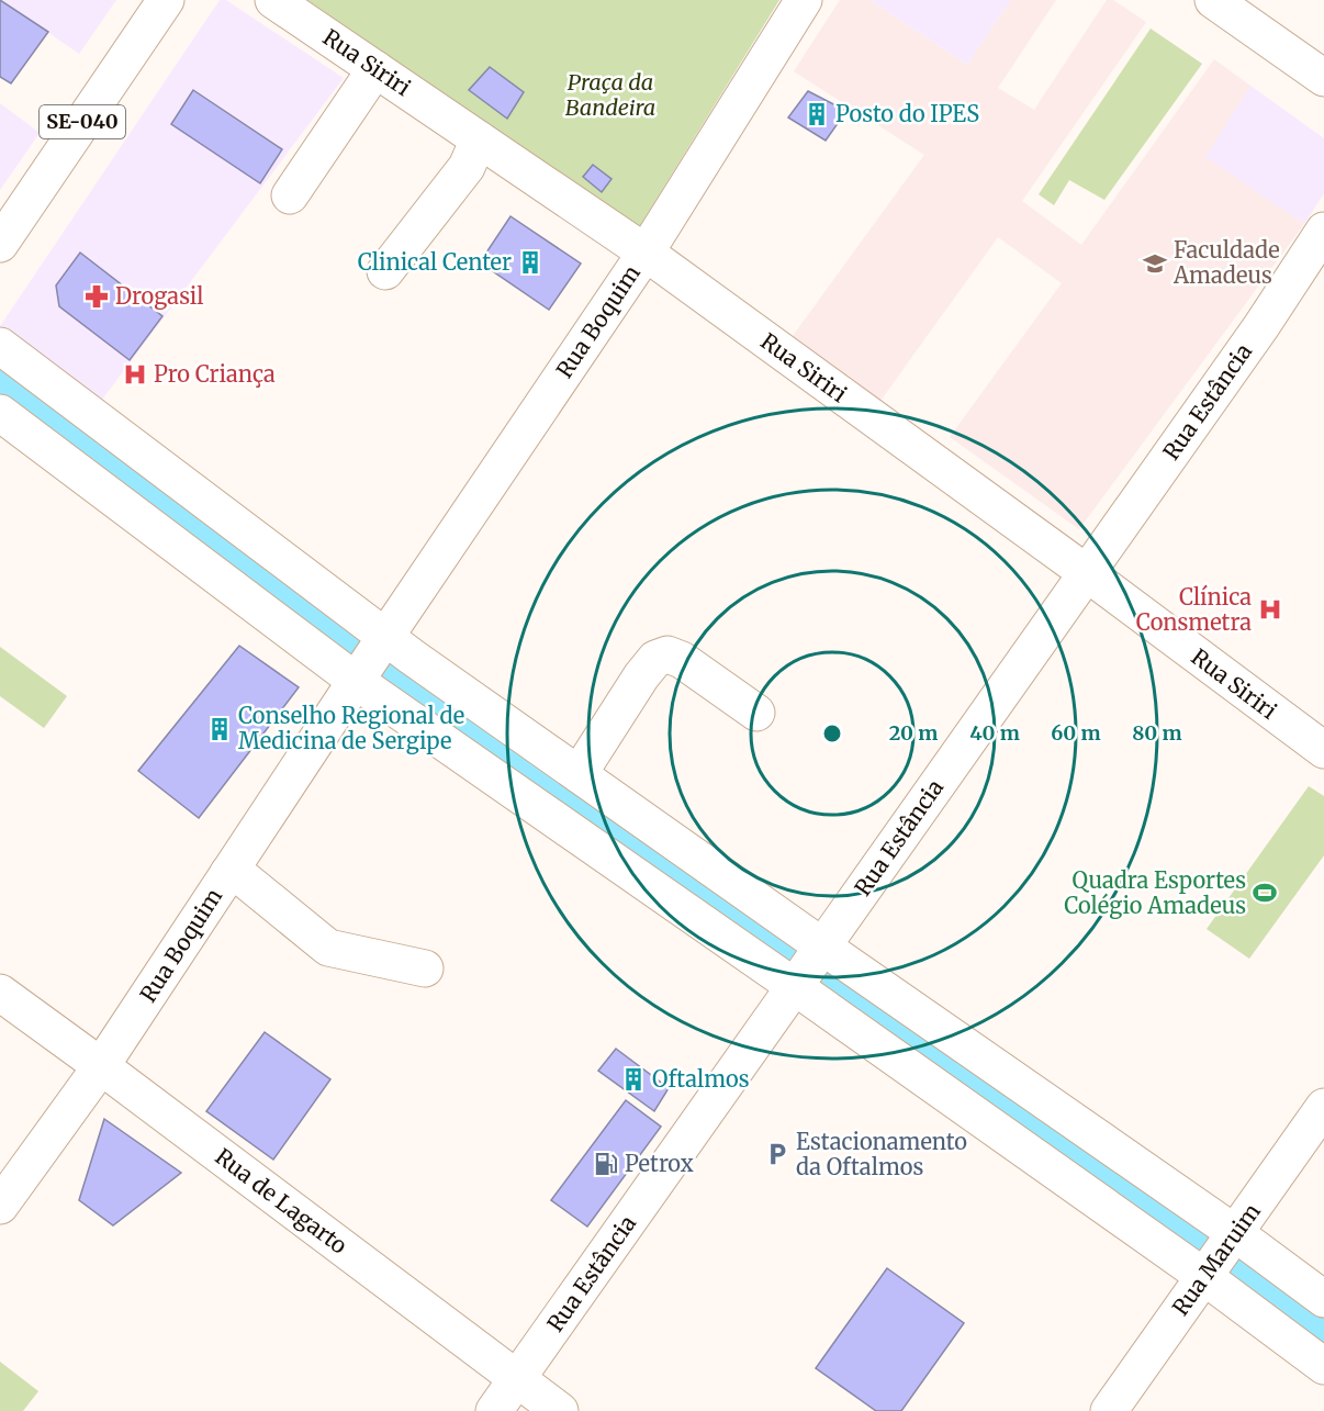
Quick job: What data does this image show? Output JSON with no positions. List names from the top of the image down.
{
  "streets": {
    "street": [
      "Rua Siriri",
      "SE-040",
      "Rua Boquim",
      "Rua Estância",
      "Rua de Lagarto",
      "Rua Maruim"
    ]
  },
  "crossings": [
    ["Rua Siriri", "Rua Boquim"],
    ["Rua Siriri", "Rua Estância"],
    ["Rua Boquim", "Rua de Lagarto"],
    ["Rua Estância", "Rua de Lagarto"]
  ],
  "parks": ["Praça da Bandeira"],
  "places": {
    "building": [
      "Posto do IPES",
      "Clinical Center",
      "Conselho Regional de Medicina de Sergipe",
      "Oftalmos"
    ],
    "school or university": ["Faculdade Amadeus"],
    "pharmacy": ["Drogasil"],
    "hospital": ["Pro Criança", "Clínica Consmetra"],
    "sports": ["Quadra Esportes Colégio Amadeus"],
    "parking": ["Estacionamento da Oftalmos"],
    "fuel station": ["Petrox"]
  },
  "rings": [
    "20 m",
    "40 m",
    "60 m",
    "80 m"
  ]
}
